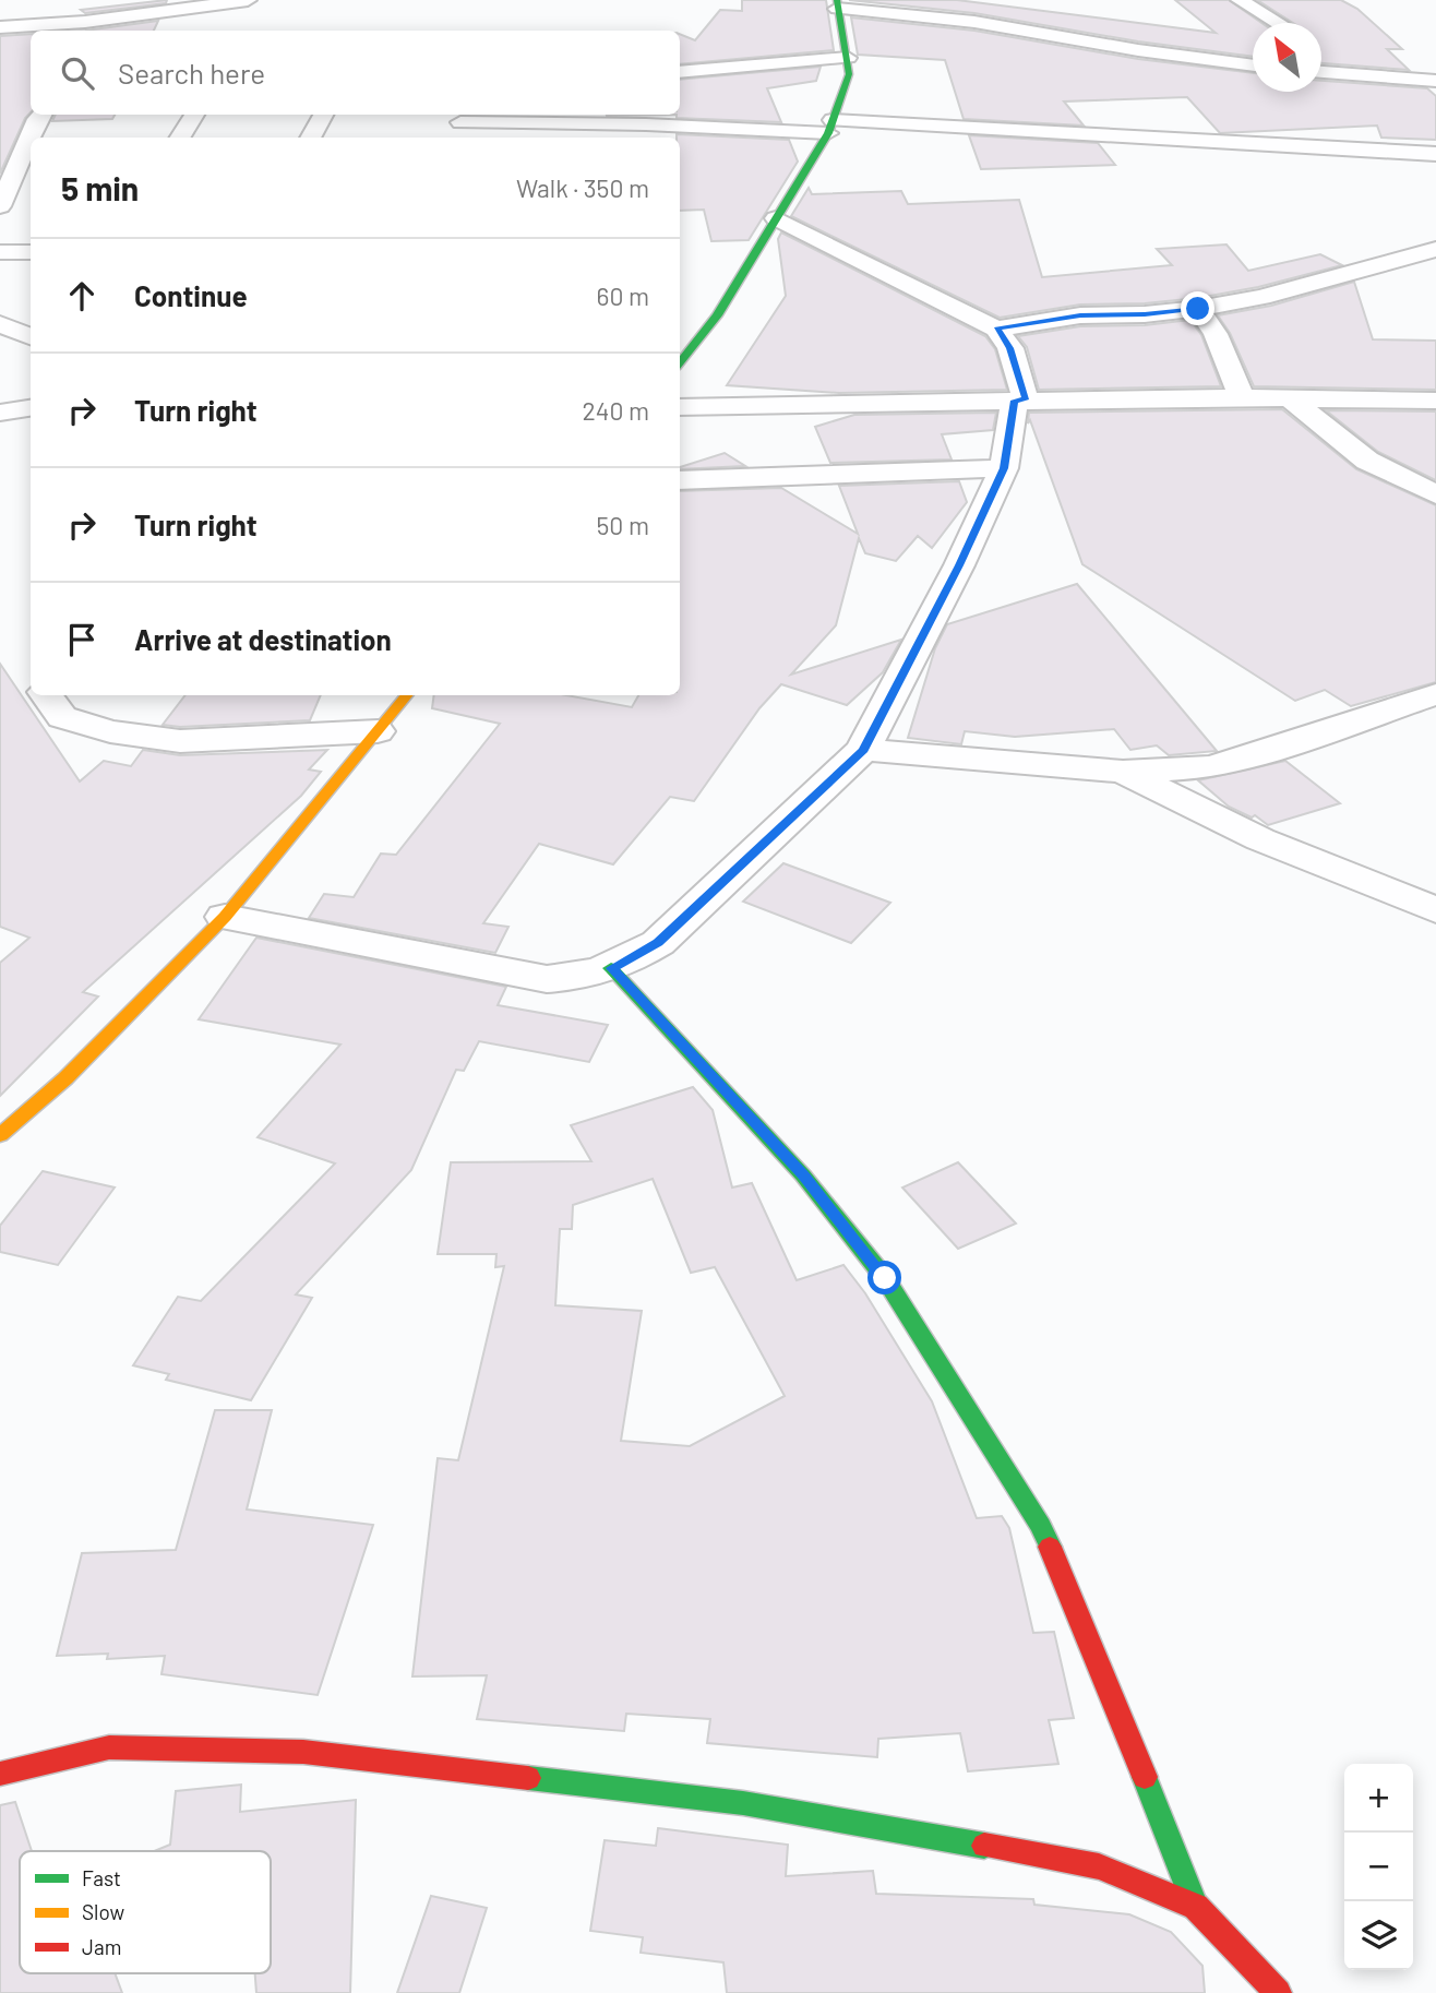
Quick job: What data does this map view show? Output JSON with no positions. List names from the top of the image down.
{
  "legend": ["Fast", "Slow", "Jam"],
  "north": "top left",
  "page": {
    "search": "Search here",
    "heading": ["5 min", "Walk · 350 m"],
    "list": [
      ["Continue", "60 m"],
      ["Turn right", "240 m"],
      ["Turn right", "50 m"],
      "Arrive at destination"
    ],
    "map_buttons": ["+", "−"]
  }
}
